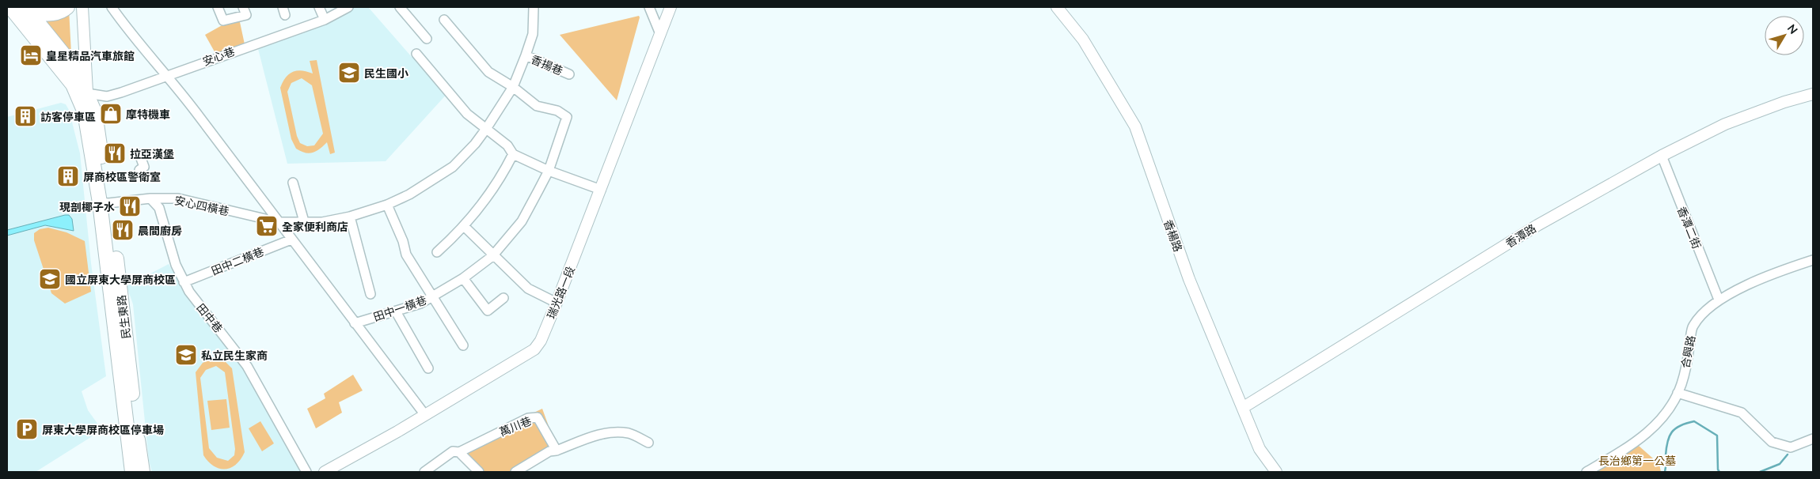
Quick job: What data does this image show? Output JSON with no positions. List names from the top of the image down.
{
  "streets": {
    "main road": ["民生東路"],
    "street": [
      "安心巷",
      "香揚巷",
      "安心四橫巷",
      "香潭二街",
      "香楊路",
      "香潭路",
      "田中二橫巷",
      "瑞光路一段",
      "田中一橫巷",
      "田中巷",
      "合興路",
      "萬川巷"
    ]
  },
  "crossings": [
    ["安心巷", "民生東路"],
    ["香揚巷", "安心四橫巷"],
    ["香揚巷", "田中一橫巷"],
    ["安心四橫巷", "田中一橫巷"],
    ["安心四橫巷", "民生東路"],
    ["安心四橫巷", "田中巷"],
    ["香潭二街", "香潭路"],
    ["香潭二街", "合興路"],
    ["香楊路", "香潭路"],
    ["田中二橫巷", "田中巷"]
  ],
  "parks": ["長治鄉第一公墓"],
  "places": {
    "hotel": ["皇星精品汽車旅館"],
    "school or university": ["民生國小", "國立屏東大學屏商校區", "私立民生家商"],
    "shop": ["摩特機車"],
    "building": ["訪客停車區", "屏商校區警衛室"],
    "restaurant": ["拉亞漢堡", "現剖椰子水", "晨間廚房"],
    "supermarket": ["全家便利商店"],
    "parking": ["屏東大學屏商校區停車場"]
  },
  "north": "top right"
}
